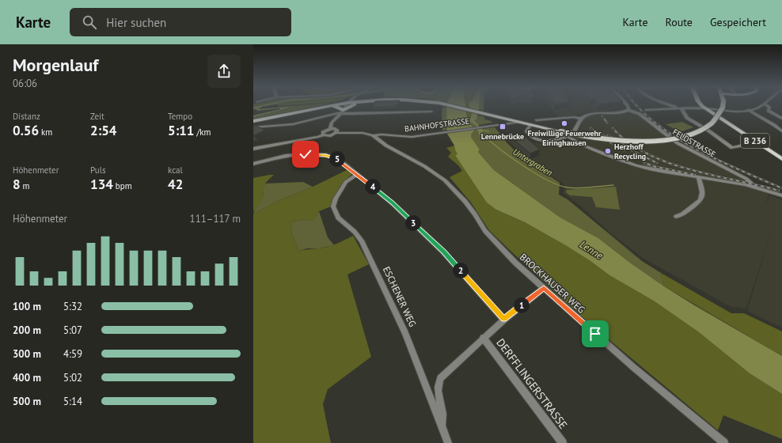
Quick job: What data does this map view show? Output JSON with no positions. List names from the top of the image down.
{
  "streets": {
    "main road": ["B 236"],
    "street": [
      "BAHNHOFSTRASSE",
      "FELDSTRASSE",
      "BROCKHAUSER WEG",
      "ESCHENER WEG",
      "DERFFLINGERSTRASSE"
    ]
  },
  "crossings": [
    ["BAHNHOFSTRASSE", "BROCKHAUSER WEG"]
  ],
  "water": ["Untergraben", "Lenne"],
  "places": {
    "other": ["Freiwillige Feuerwehr Eiringhausen", "Herzhoff Recycling"],
    "transit": ["Lennebrücke"]
  },
  "page": {
    "header": "Karte",
    "search": "Hier suchen",
    "nav": ["Karte", "Route", "Gespeichert"],
    "heading": ["Morgenlauf", "06:06"],
    "stats": [
      ["Distanz", "0.56 km"],
      ["Zeit", "2:54"],
      ["Tempo", "5:11 /km"],
      ["Höhenmeter", "8 m"],
      ["Puls", "134 bpm"],
      ["kcal", "42"]
    ],
    "pins": [
      "5",
      "4",
      "3",
      "2",
      "1"
    ],
    "chart": ["Höhenmeter", "111–117 m"],
    "list": [
      {
        "name": "100 m",
        "note": "5:32"
      },
      {
        "name": "200 m",
        "note": "5:07"
      },
      {
        "name": "300 m",
        "note": "4:59"
      },
      {
        "name": "400 m",
        "note": "5:02"
      },
      {
        "name": "500 m",
        "note": "5:14"
      }
    ]
  }
}
